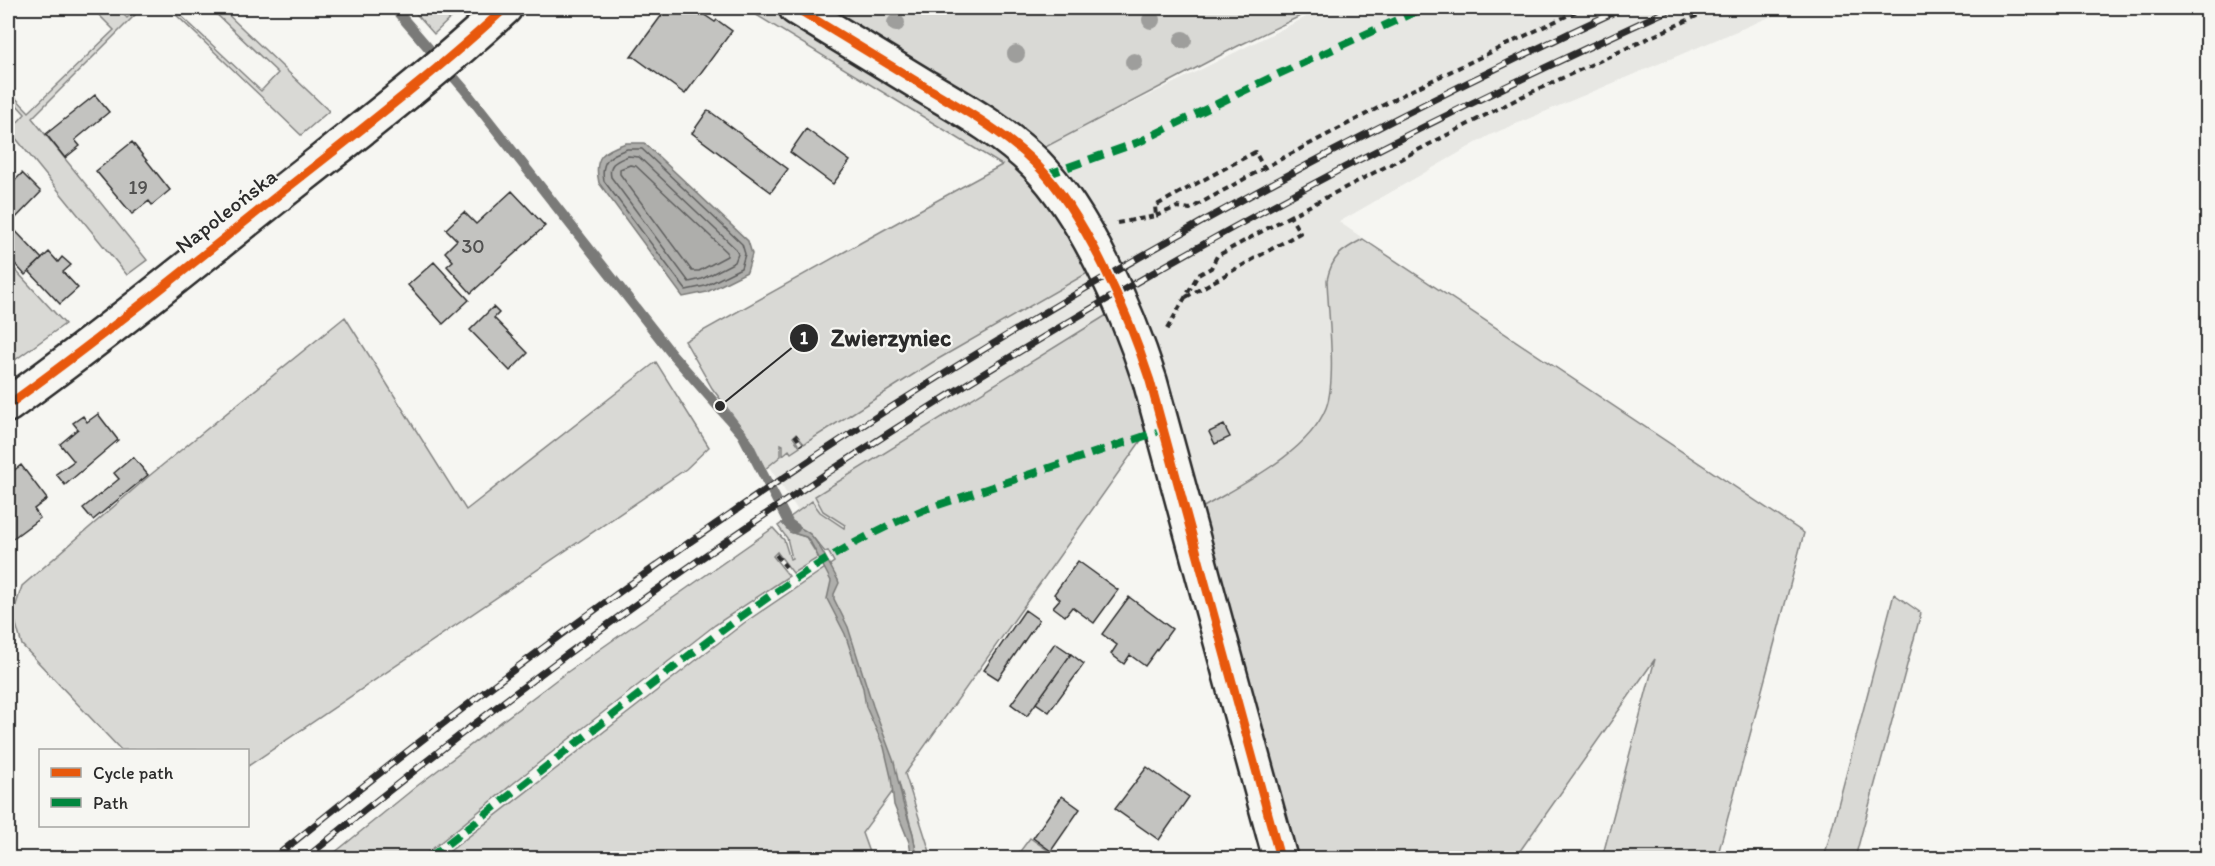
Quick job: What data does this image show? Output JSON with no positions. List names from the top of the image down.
{
  "streets": {
    "street": ["Napoleońska"]
  },
  "places": ["Zwierzyniec"],
  "house_numbers": ["19", "30"],
  "legend": ["Cycle path", "Path"]
}
